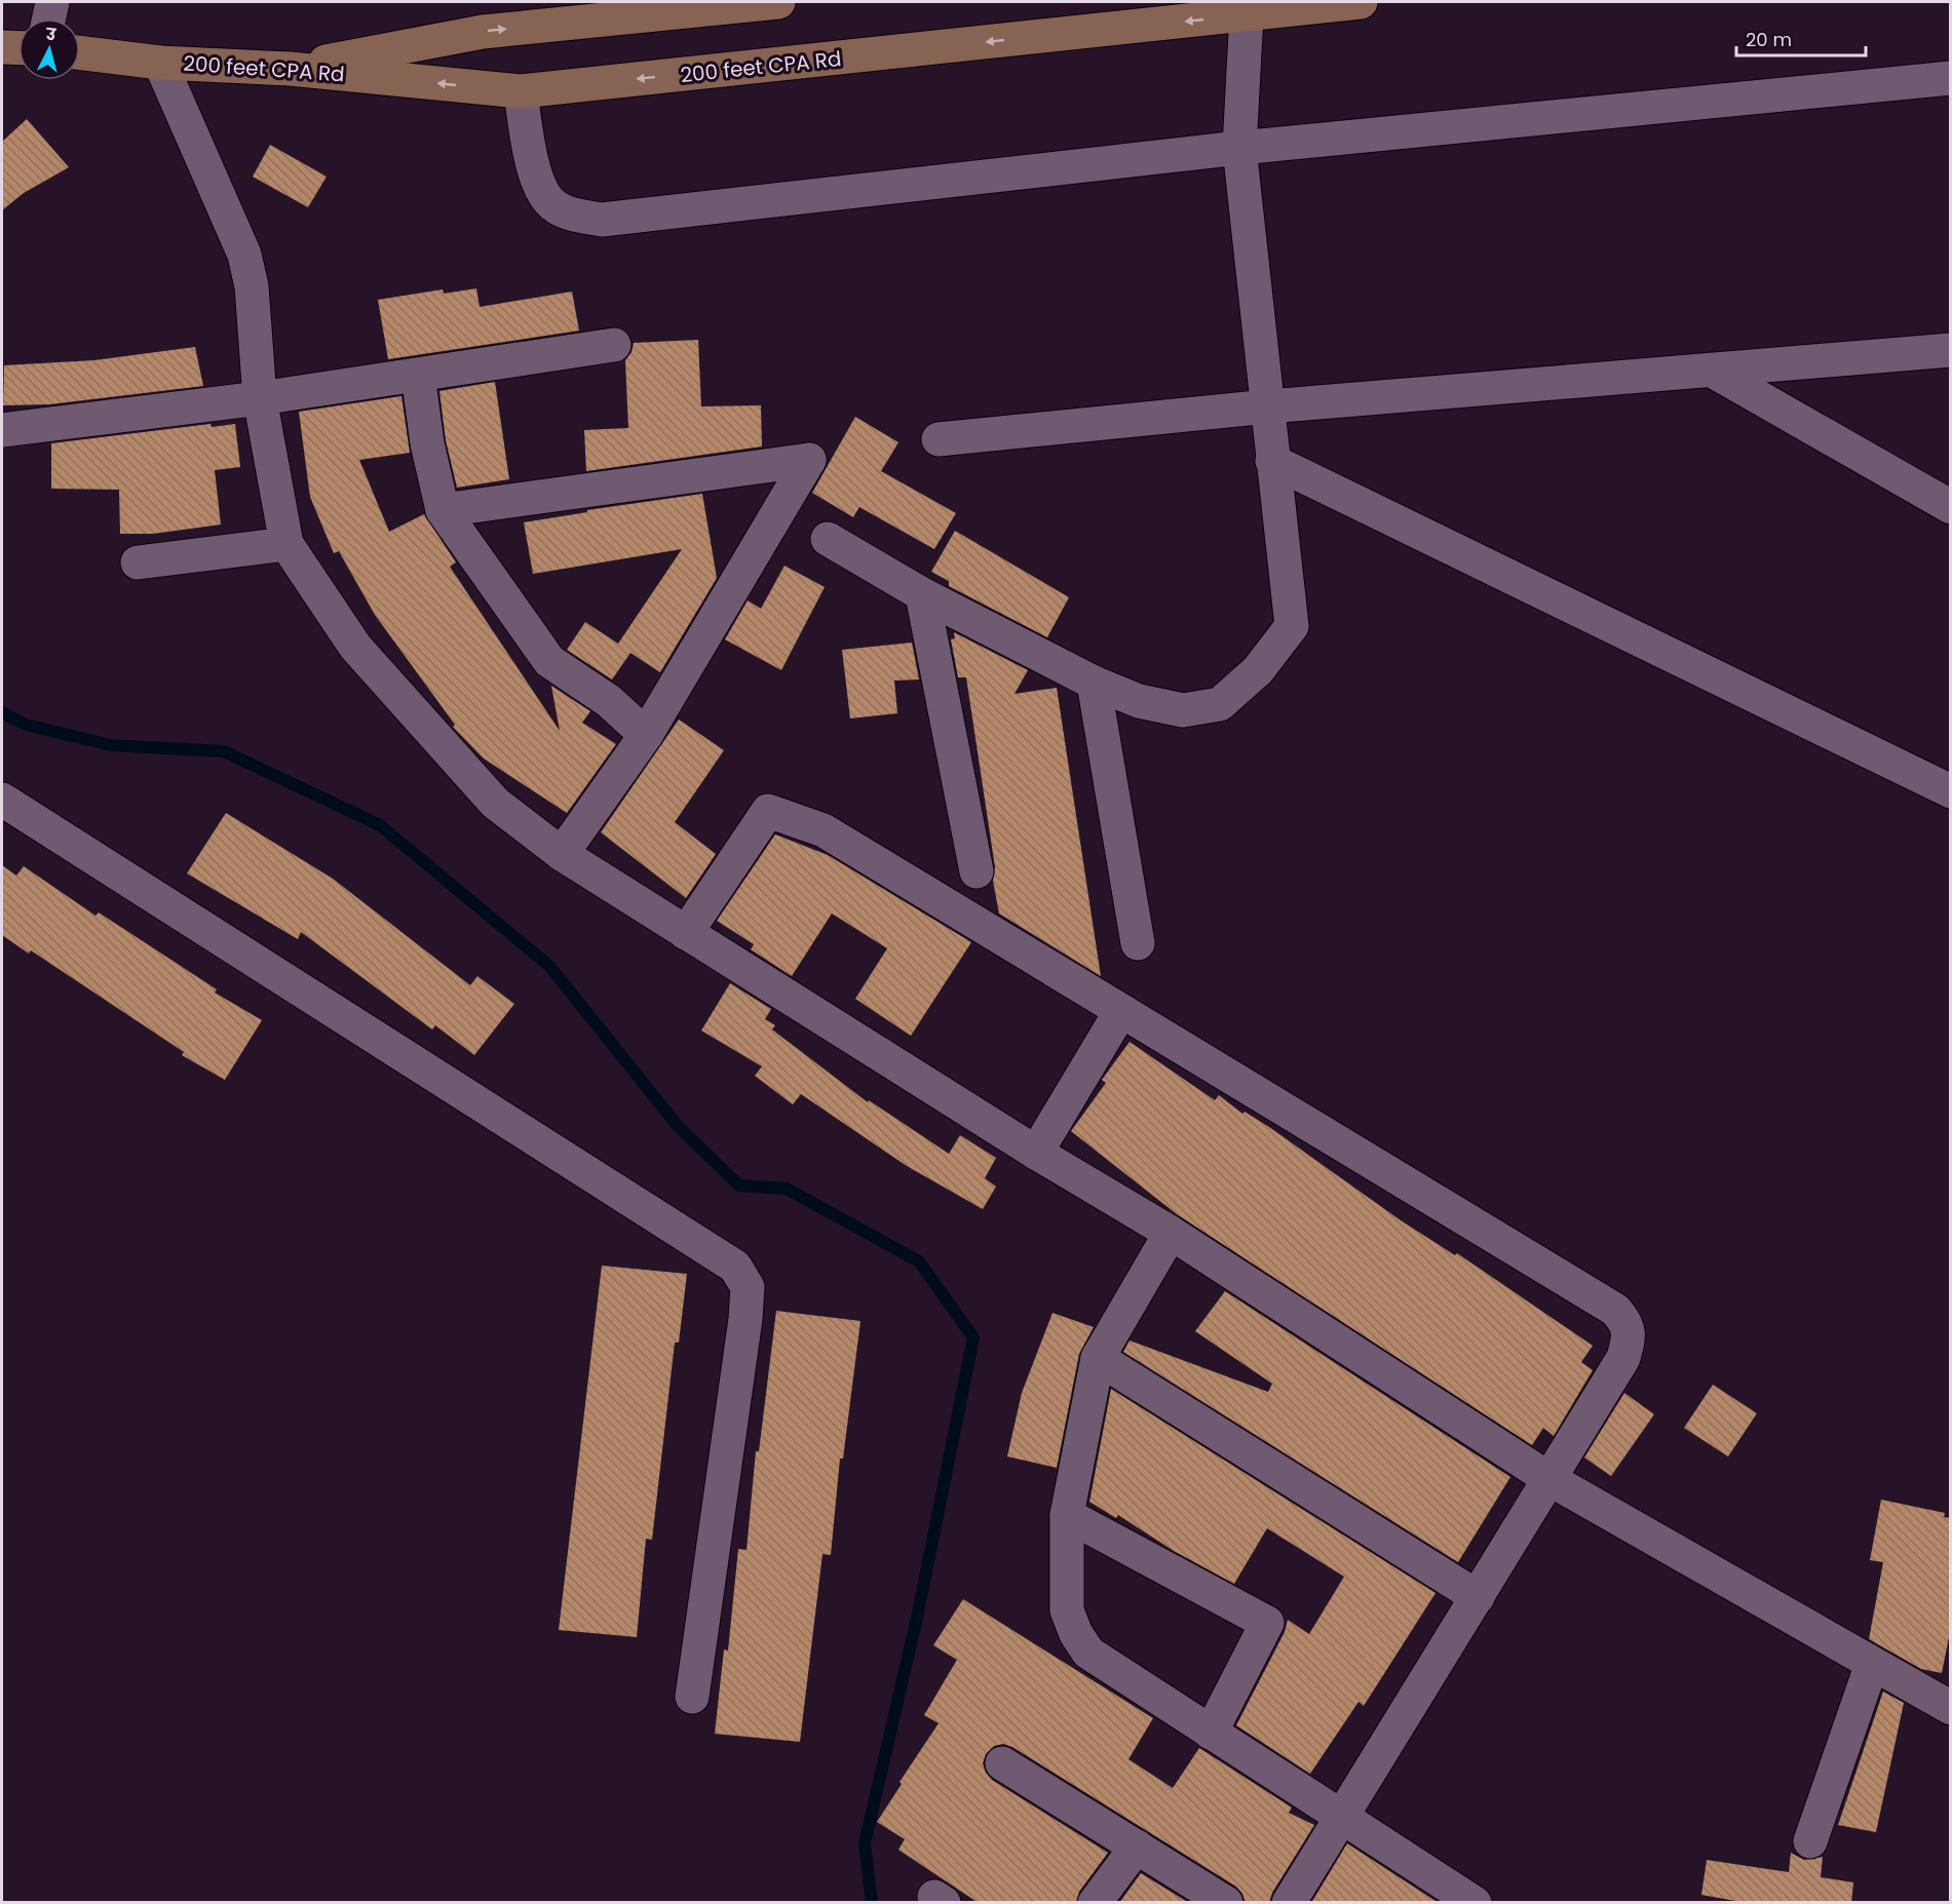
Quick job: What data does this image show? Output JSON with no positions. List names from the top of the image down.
{
  "streets": {
    "street": ["200 feet CPA Rd"]
  },
  "scale_bar": "20 m",
  "north": "top"
}
